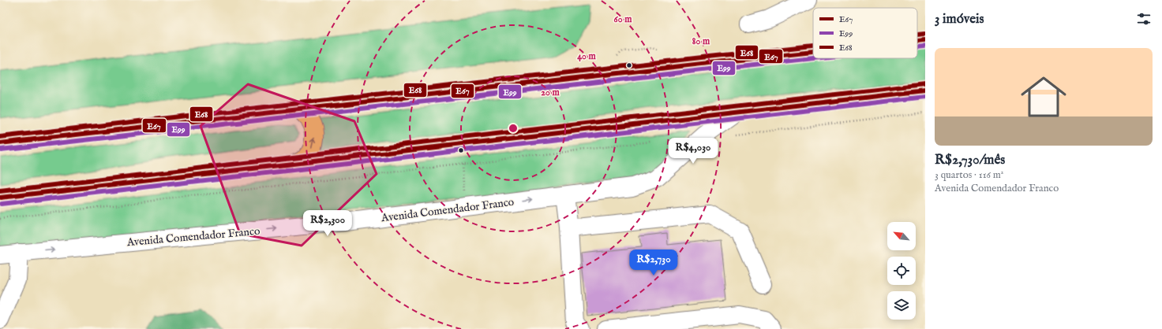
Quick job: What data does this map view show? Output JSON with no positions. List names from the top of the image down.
{
  "streets": {
    "highway": ["Avenida Comendador Franco"]
  },
  "lines": ["transit line E68", "transit line E67", "transit line E99"],
  "legend": ["E67", "E99", "E68"],
  "north": "top left",
  "page": {
    "heading": "3 imóveis",
    "list": [
      {
        "name": "R$2,730/mês",
        "note": "3 quartos · 116 m² · Avenida Comendador Franco"
      }
    ],
    "price": ["R$4,030", "R$2,300", "R$2,730"]
  },
  "rings": [
    "60 m",
    "80 m",
    "40 m",
    "20 m"
  ]
}
